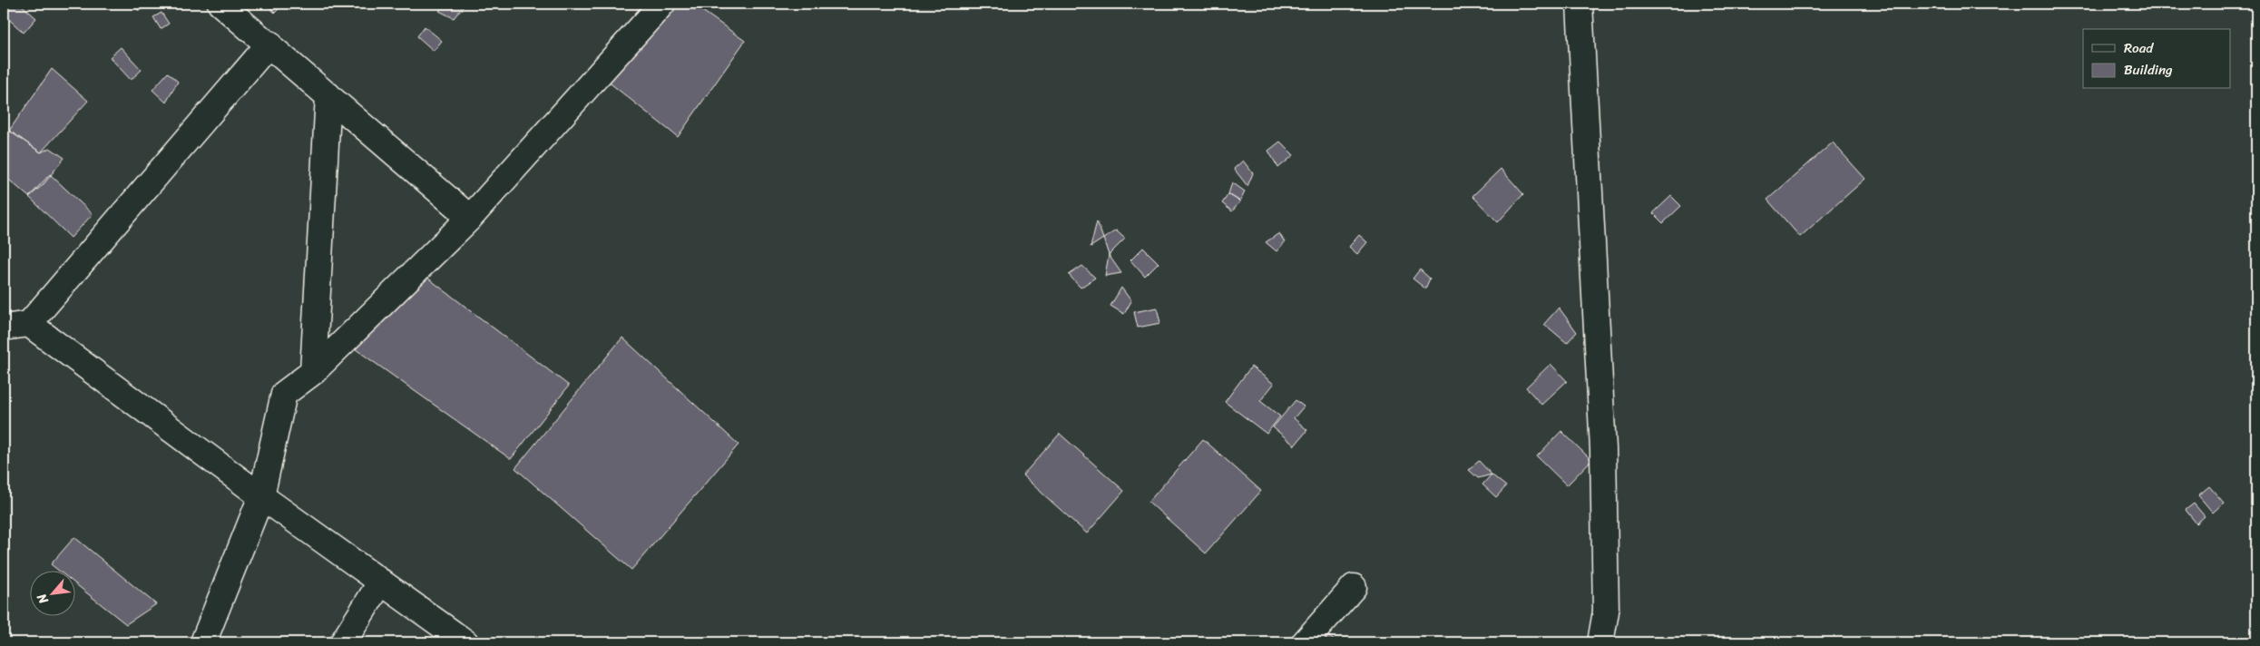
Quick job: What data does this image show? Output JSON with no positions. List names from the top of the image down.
{
  "legend": ["Road", "Building"],
  "north": "bottom left"
}
